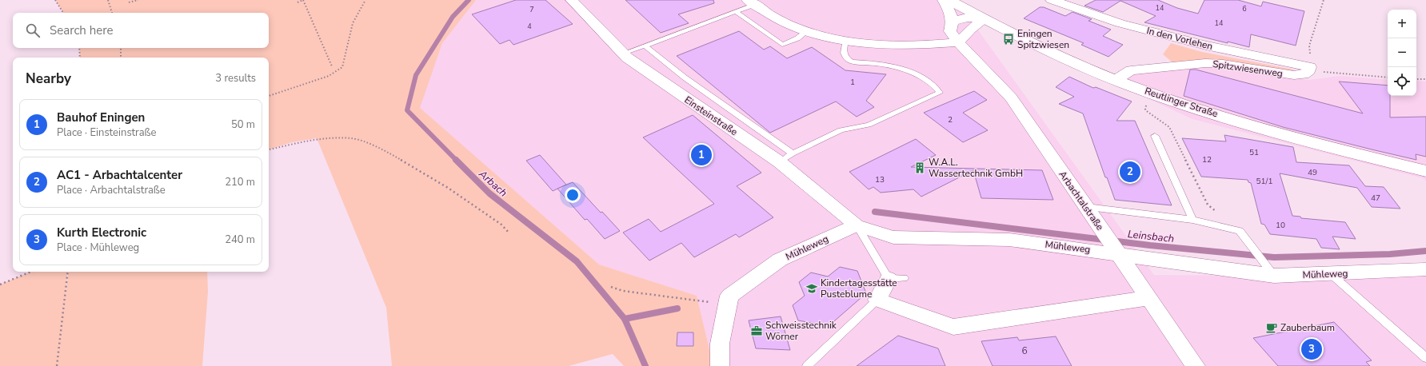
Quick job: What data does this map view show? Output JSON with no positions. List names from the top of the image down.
{
  "streets": {
    "main road": ["Reutlinger Straße"],
    "street": [
      "In den Vorlehen",
      "Spitzwiesenweg",
      "Einsteinstraße",
      "Arbachtalstraße",
      "Mühleweg"
    ]
  },
  "crossings": [
    ["In den Vorlehen", "Spitzwiesenweg"],
    ["Spitzwiesenweg", "Reutlinger Straße"],
    ["Einsteinstraße", "Mühleweg"],
    ["Arbachtalstraße", "Mühleweg"]
  ],
  "water": ["Arbach", "Leinsbach"],
  "places": {
    "bus stop": ["Eningen Spitzwiesen"],
    "building": ["W.A.L. Wassertechnik GmbH"],
    "school or university": ["Kindertagesstätte Pusteblume"],
    "cafe": ["Zauberbaum"],
    "office": ["Schweisstechnik Wörner"]
  },
  "house_numbers": [
    "14",
    "6",
    "7",
    "14",
    "4",
    "1",
    "2",
    "51",
    "12",
    "49",
    "13",
    "51/1",
    "47",
    "10",
    "6"
  ],
  "page": {
    "map_buttons": ["+", "−"],
    "search": "Search here",
    "heading": ["Nearby", "3 results"],
    "list": [
      {
        "mark": "1",
        "name": "Bauhof Eningen",
        "note": "Place · Einsteinstraße",
        "value": "50 m"
      },
      {
        "mark": "2",
        "name": "AC1 - Arbachtalcenter",
        "note": "Place · Arbachtalstraße",
        "value": "210 m"
      },
      {
        "mark": "3",
        "name": "Kurth Electronic",
        "note": "Place · Mühleweg",
        "value": "240 m"
      }
    ],
    "pins": ["1", "2", "3"]
  }
}
